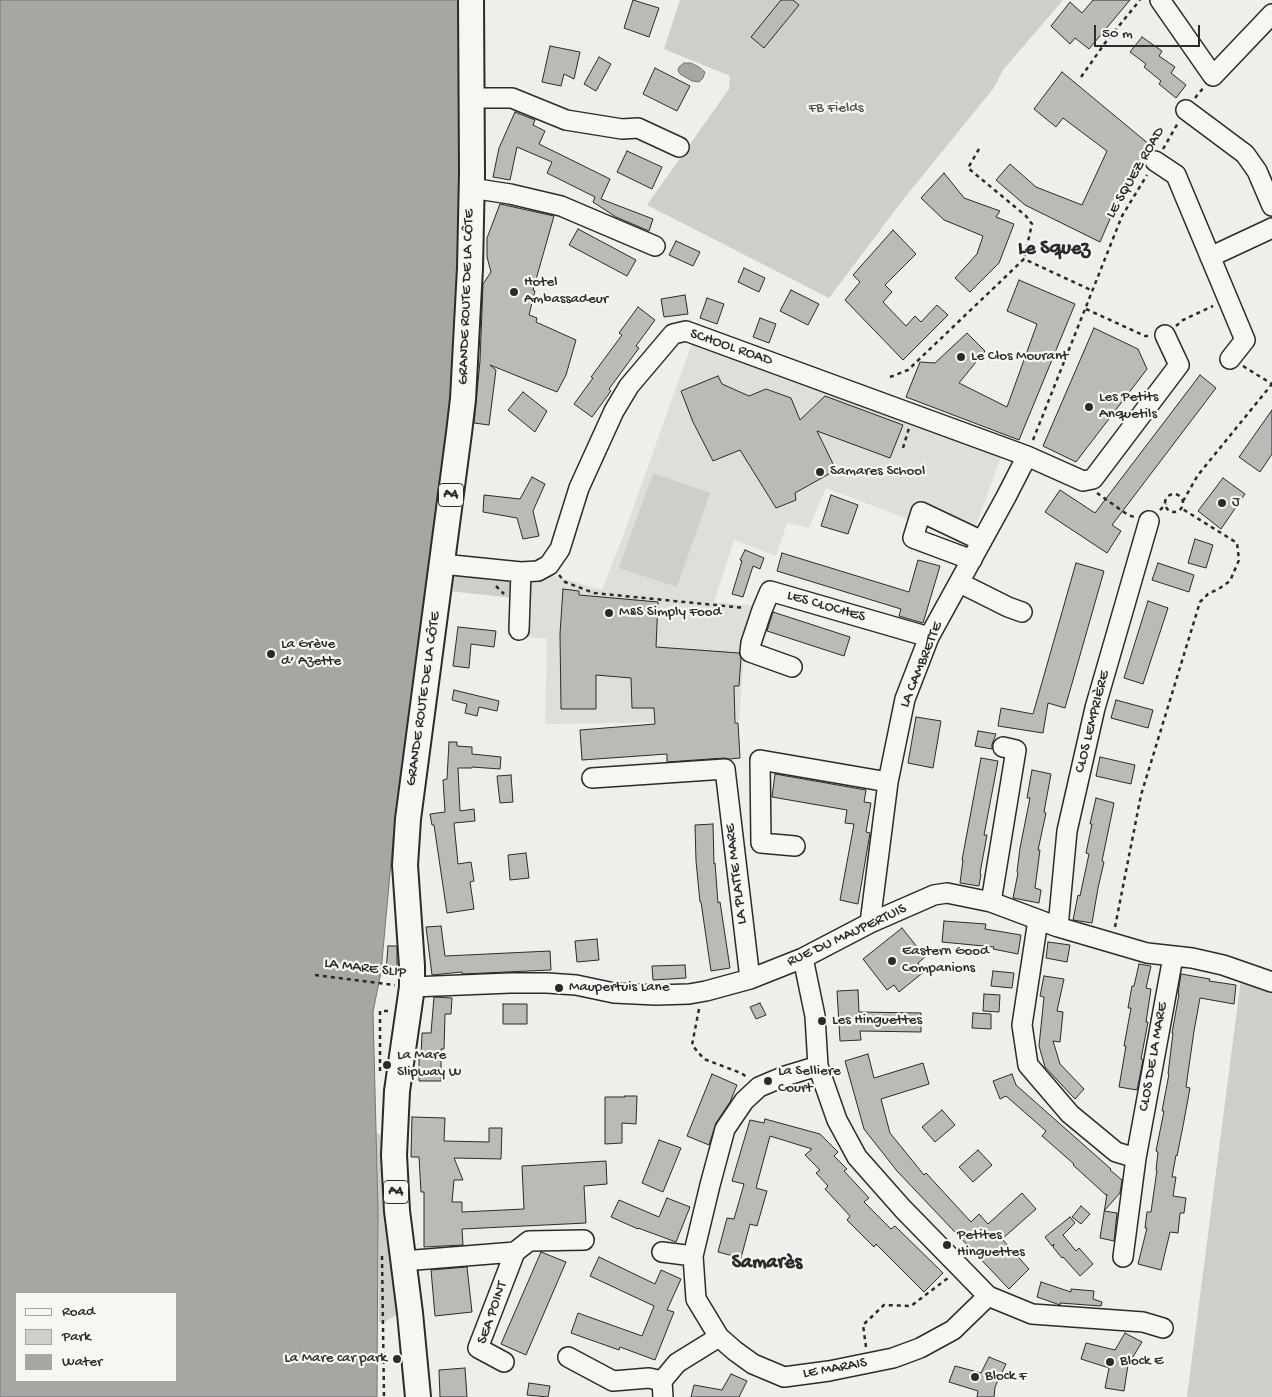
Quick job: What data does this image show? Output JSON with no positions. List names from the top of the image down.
{
  "streets": {
    "main road": ["GRANDE ROUTE DE LA CÔTE", "A4"],
    "street": [
      "SCHOOL ROAD",
      "LES CLOCHES",
      "LA CAMBRETTE",
      "CLOS LEMPRIÈRE",
      "LA PLATTE MARE",
      "RUE DU MAUPERTUIS",
      "CLOS DE LA MARE",
      "SEA POINT",
      "LE MARAIS"
    ],
    "path": ["LE SQUEZ ROAD", "LA MARE SLIP"]
  },
  "crossings": [
    ["LE SQUEZ ROAD", "SCHOOL ROAD"],
    ["LE SQUEZ ROAD", "LA CAMBRETTE"],
    ["GRANDE ROUTE DE LA CÔTE", "RUE DU MAUPERTUIS"],
    ["GRANDE ROUTE DE LA CÔTE", "LA MARE SLIP"],
    ["SCHOOL ROAD", "LA CAMBRETTE"],
    ["LES CLOCHES", "LA CAMBRETTE"],
    ["LA CAMBRETTE", "RUE DU MAUPERTUIS"],
    ["CLOS LEMPRIÈRE", "RUE DU MAUPERTUIS"],
    ["LA PLATTE MARE", "RUE DU MAUPERTUIS"],
    ["RUE DU MAUPERTUIS", "LA MARE SLIP"],
    ["RUE DU MAUPERTUIS", "CLOS DE LA MARE"]
  ],
  "districts": ["Le Squez", "Samarès"],
  "parks": ["FB Fields"],
  "places": [
    "Hotel Ambassadeur",
    "Le Clos Mourant",
    "Les Petits Anquetils",
    "Samares School",
    "J",
    "M&S Simply Food",
    "La Grève d’ Azette",
    "Eastern Good Companions",
    "Maupertuis Lane",
    "Les Hinguettes",
    "La Mare Slipway W",
    "La Selliere Court",
    "Petites Hinguettes",
    "La Mare car park",
    "Block E",
    "Block F"
  ],
  "legend": ["Road", "Park", "Water"],
  "scale_bar": "50 m"
}
